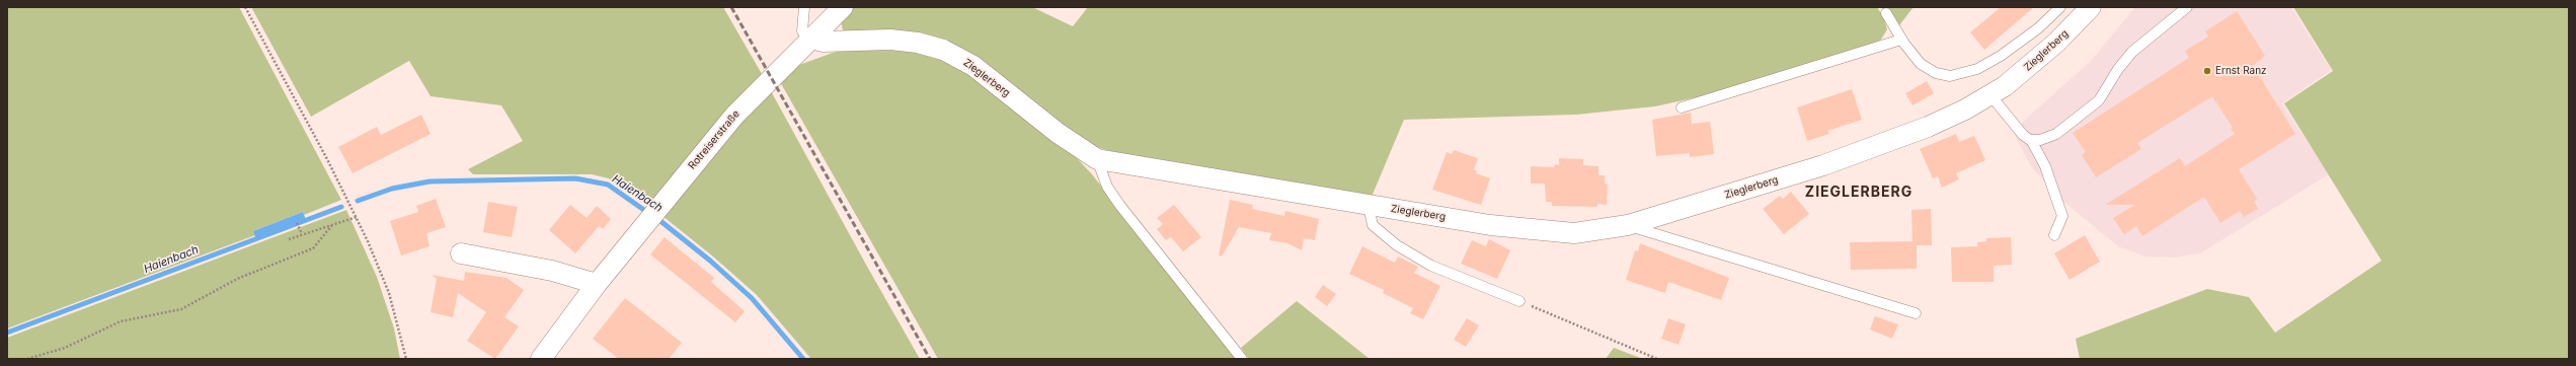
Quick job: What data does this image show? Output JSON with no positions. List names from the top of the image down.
{
  "streets": {
    "street": ["Zieglerberg", "Rotreiserstraße"]
  },
  "crossings": [
    ["Zieglerberg", "Rotreiserstraße"]
  ],
  "districts": ["ZIEGLERBERG"],
  "water": ["Haienbach"],
  "places": ["Ernst Ranz"]
}
